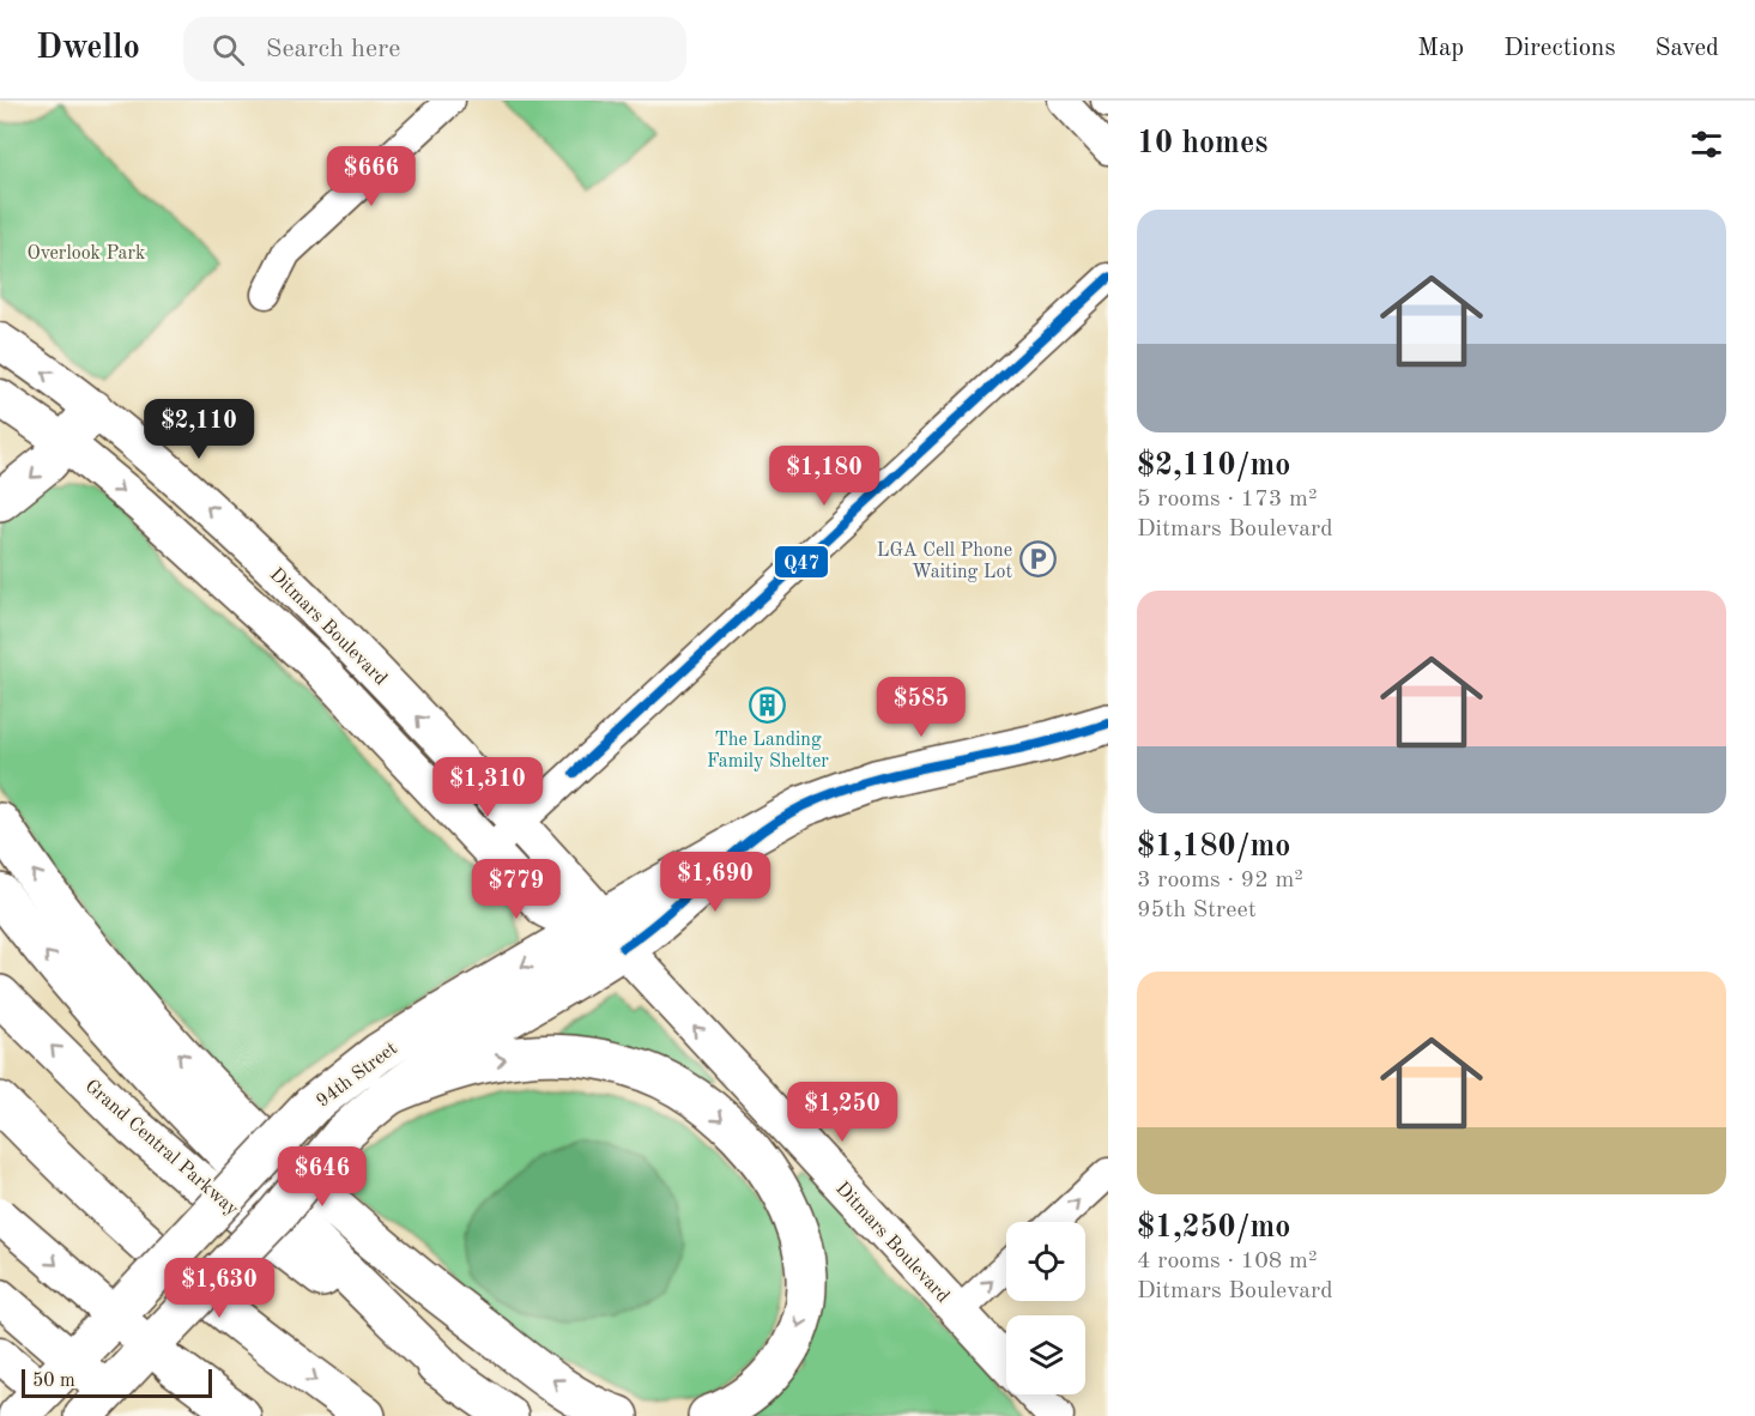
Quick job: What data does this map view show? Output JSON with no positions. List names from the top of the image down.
{
  "streets": {
    "main road": ["94th Street", "Grand Central Parkway"],
    "street": ["Ditmars Boulevard"]
  },
  "crossings": [
    ["Ditmars Boulevard", "94th Street"]
  ],
  "parks": ["Overlook Park"],
  "places": {
    "parking": ["LGA Cell Phone Waiting Lot"],
    "building": ["The Landing Family Shelter"]
  },
  "lines": ["transit line Q47"],
  "scale_bar": "50 m",
  "page": {
    "header": "Dwello",
    "search": "Search here",
    "nav": ["Map", "Directions", "Saved"],
    "heading": "10 homes",
    "price": [
      "$666",
      "$2,110",
      "$1,180",
      "$585",
      "$1,310",
      "$1,690",
      "$779",
      "$1,250",
      "$646",
      "$1,630"
    ],
    "list": [
      {
        "name": "$2,110/mo",
        "note": "5 rooms · 173 m² · Ditmars Boulevard"
      },
      {
        "name": "$1,180/mo",
        "note": "3 rooms · 92 m² · 95th Street"
      },
      {
        "name": "$1,250/mo",
        "note": "4 rooms · 108 m² · Ditmars Boulevard"
      }
    ],
    "scale": "50 m"
  }
}
